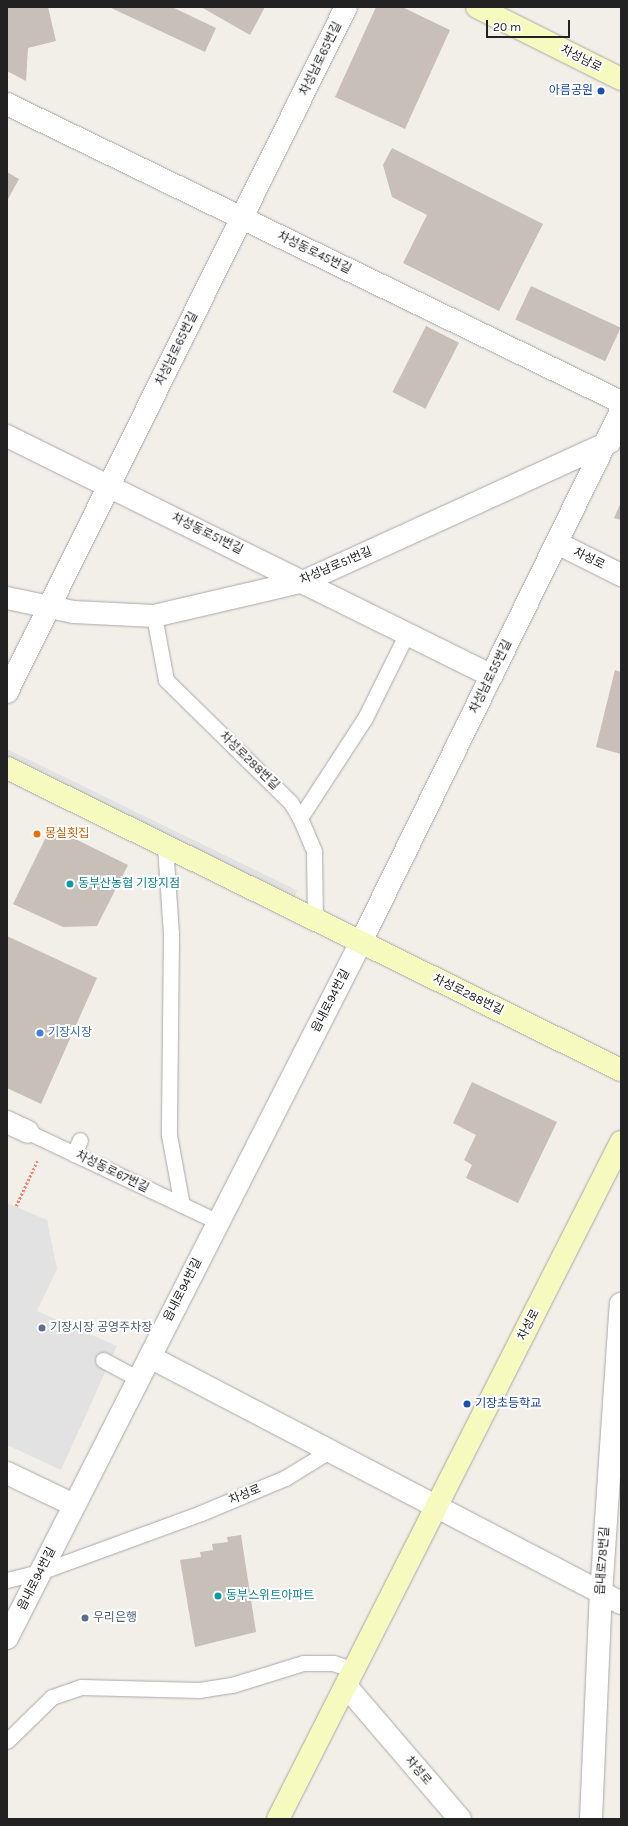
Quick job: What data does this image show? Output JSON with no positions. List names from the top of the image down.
{
  "streets": {
    "street": [
      "차성남로65번길",
      "차성남로",
      "차성동로45번길",
      "차성동로51번길",
      "차성로",
      "차성남로51번길",
      "차성남로55번길",
      "차성로288번길",
      "읍내로94번길",
      "차성동로67번길",
      "읍내로78번길"
    ]
  },
  "crossings": [
    ["차성남로65번길", "차성동로45번길"],
    ["차성남로65번길", "차성동로51번길"],
    ["차성남로65번길", "차성남로51번길"],
    ["차성동로51번길", "차성남로51번길"],
    ["차성동로51번길", "차성남로55번길"],
    ["차성로", "차성남로55번길"],
    ["차성로", "읍내로94번길"],
    ["차성남로51번길", "차성남로55번길"],
    ["차성남로51번길", "차성로288번길"],
    ["차성남로55번길", "차성로288번길"],
    ["차성남로55번길", "읍내로94번길"],
    ["차성로288번길", "읍내로94번길"],
    ["읍내로94번길", "차성동로67번길"]
  ],
  "places": [
    "아름공원",
    "몽실횟집",
    "동부산농협 기장지점",
    "기장시장",
    "기장시장 공영주차장",
    "기장초등학교",
    "동부스위트아파트",
    "우리은행"
  ],
  "scale_bar": "20 m"
}
